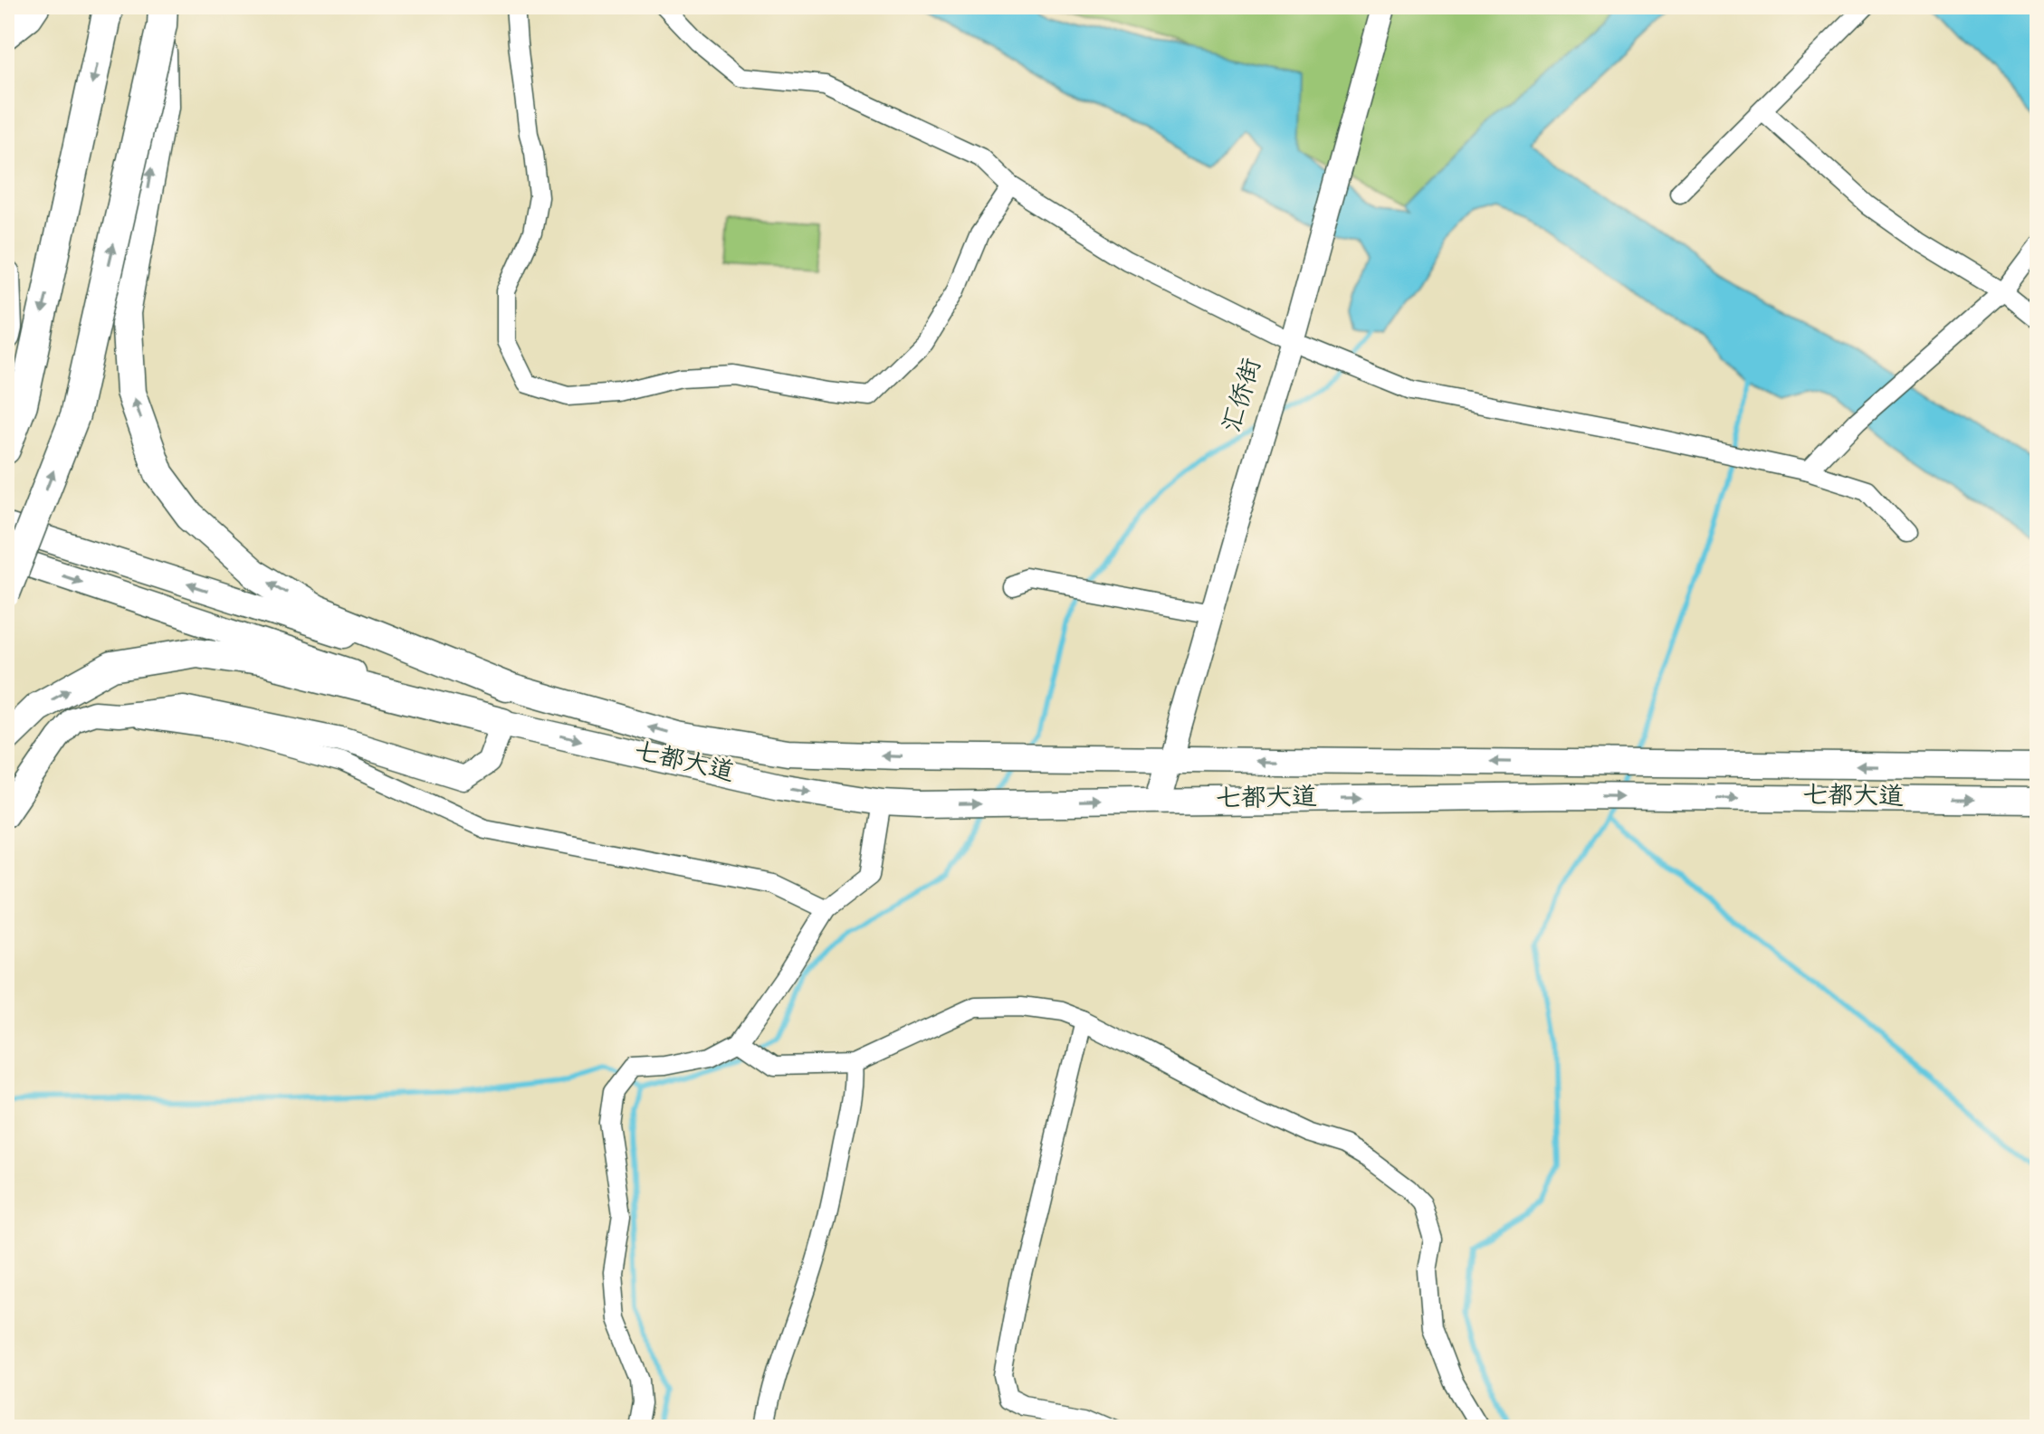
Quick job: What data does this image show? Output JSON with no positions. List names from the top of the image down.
{
  "streets": {
    "main road": ["七都大道"],
    "street": ["汇侨街"]
  },
  "crossings": [
    ["汇侨街", "七都大道"]
  ]
}
